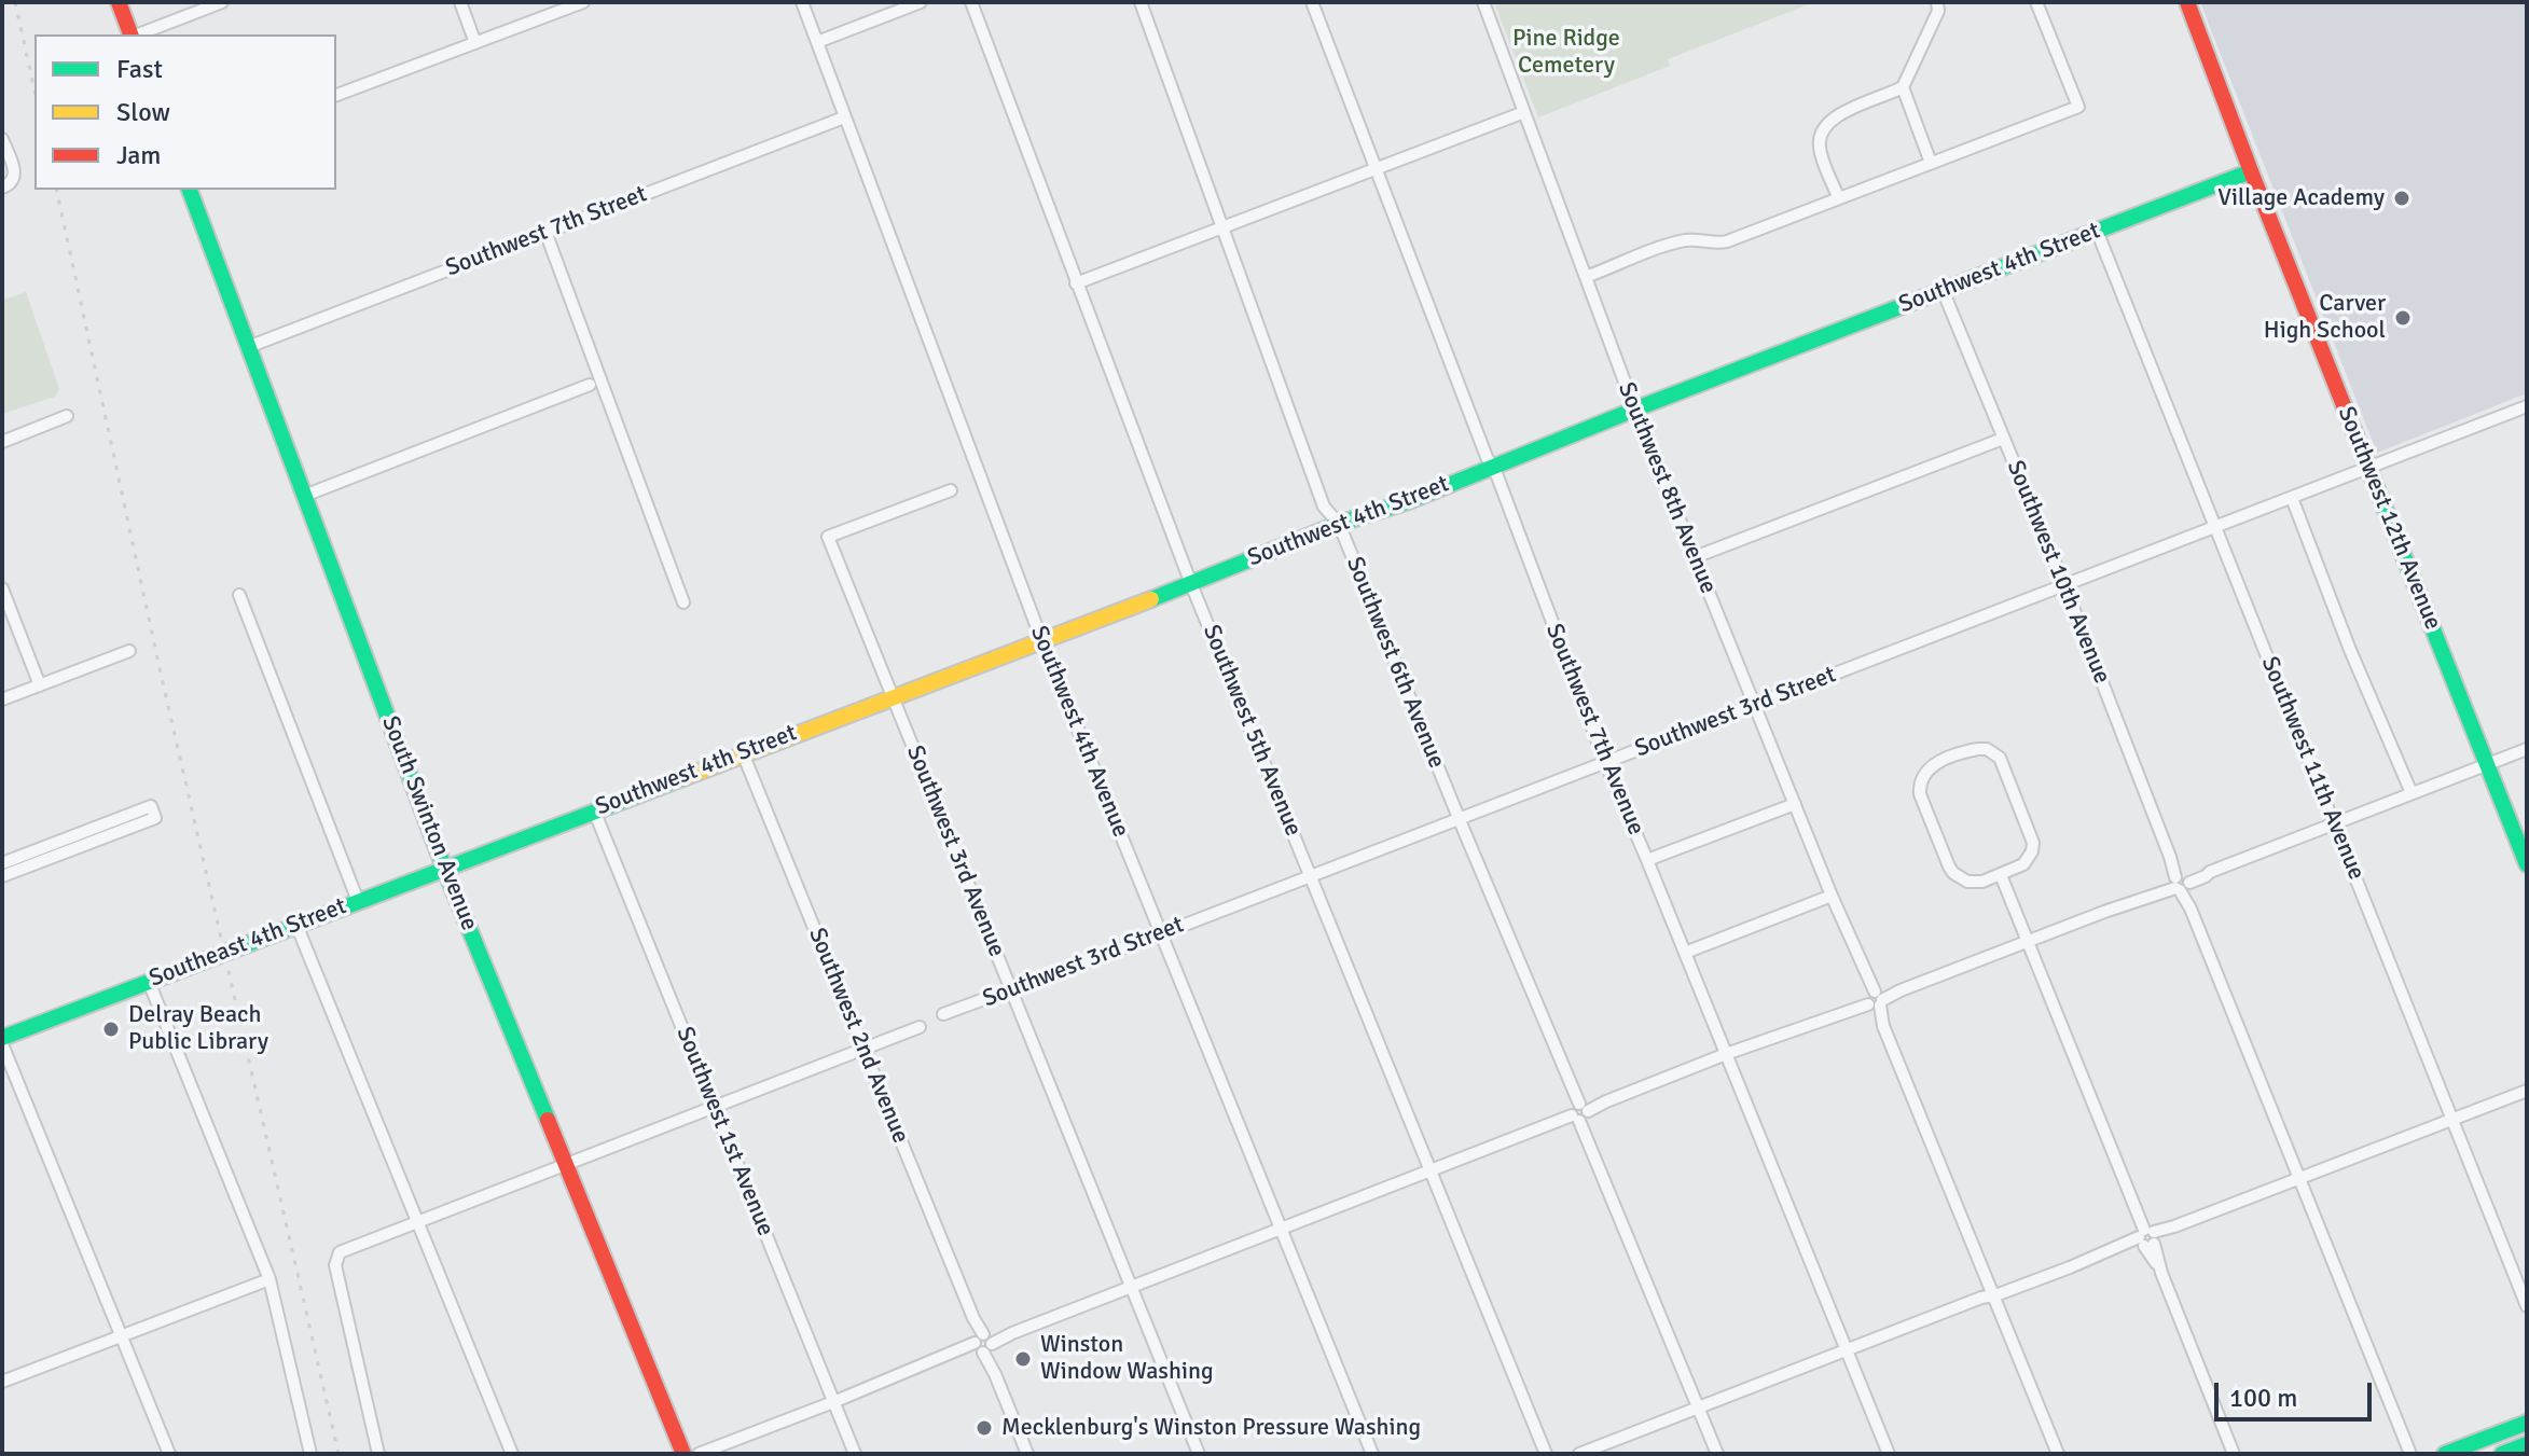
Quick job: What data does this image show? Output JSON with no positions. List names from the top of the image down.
{
  "streets": {
    "street": [
      "Southwest 7th Street",
      "Southwest 4th Street",
      "Southwest 8th Avenue",
      "Southwest 12th Avenue",
      "Southwest 10th Avenue",
      "Southwest 6th Avenue",
      "Southwest 3rd Street",
      "Southwest 7th Avenue",
      "Southwest 5th Avenue",
      "Southwest 4th Avenue",
      "Southwest 11th Avenue",
      "South Swinton Avenue",
      "Southwest 3rd Avenue",
      "Southeast 4th Street",
      "Southwest 2nd Avenue",
      "Southwest 1st Avenue"
    ]
  },
  "crossings": [
    ["Southwest 7th Street", "Southwest 4th Avenue"],
    ["Southwest 7th Street", "South Swinton Avenue"],
    ["Southwest 4th Street", "Southwest 8th Avenue"],
    ["Southwest 4th Street", "Southwest 12th Avenue"],
    ["Southwest 4th Street", "Southwest 10th Avenue"],
    ["Southwest 4th Street", "Southwest 6th Avenue"],
    ["Southwest 4th Street", "Southwest 7th Avenue"],
    ["Southwest 4th Street", "Southwest 5th Avenue"],
    ["Southwest 4th Street", "Southwest 4th Avenue"],
    ["Southwest 4th Street", "Southwest 11th Avenue"],
    ["Southwest 4th Street", "South Swinton Avenue"],
    ["Southwest 4th Street", "Southwest 3rd Avenue"],
    ["Southwest 4th Street", "Southeast 4th Street"],
    ["Southwest 4th Street", "Southwest 2nd Avenue"],
    ["Southwest 4th Street", "Southwest 1st Avenue"],
    ["Southwest 8th Avenue", "Southwest 3rd Street"],
    ["Southwest 12th Avenue", "Southwest 3rd Street"],
    ["Southwest 10th Avenue", "Southwest 3rd Street"],
    ["Southwest 6th Avenue", "Southwest 3rd Street"],
    ["Southwest 3rd Street", "Southwest 7th Avenue"],
    ["Southwest 3rd Street", "Southwest 5th Avenue"],
    ["Southwest 3rd Street", "Southwest 4th Avenue"],
    ["Southwest 3rd Street", "Southwest 11th Avenue"],
    ["Southwest 3rd Street", "Southwest 3rd Avenue"],
    ["South Swinton Avenue", "Southeast 4th Street"]
  ],
  "parks": ["Pine Ridge Cemetery"],
  "places": [
    "Village Academy",
    "Carver High School",
    "Delray Beach Public Library",
    "Winston Window Washing",
    "Mecklenburg's Winston Pressure Washing"
  ],
  "legend": ["Fast", "Slow", "Jam"],
  "scale_bar": "100 m"
}
